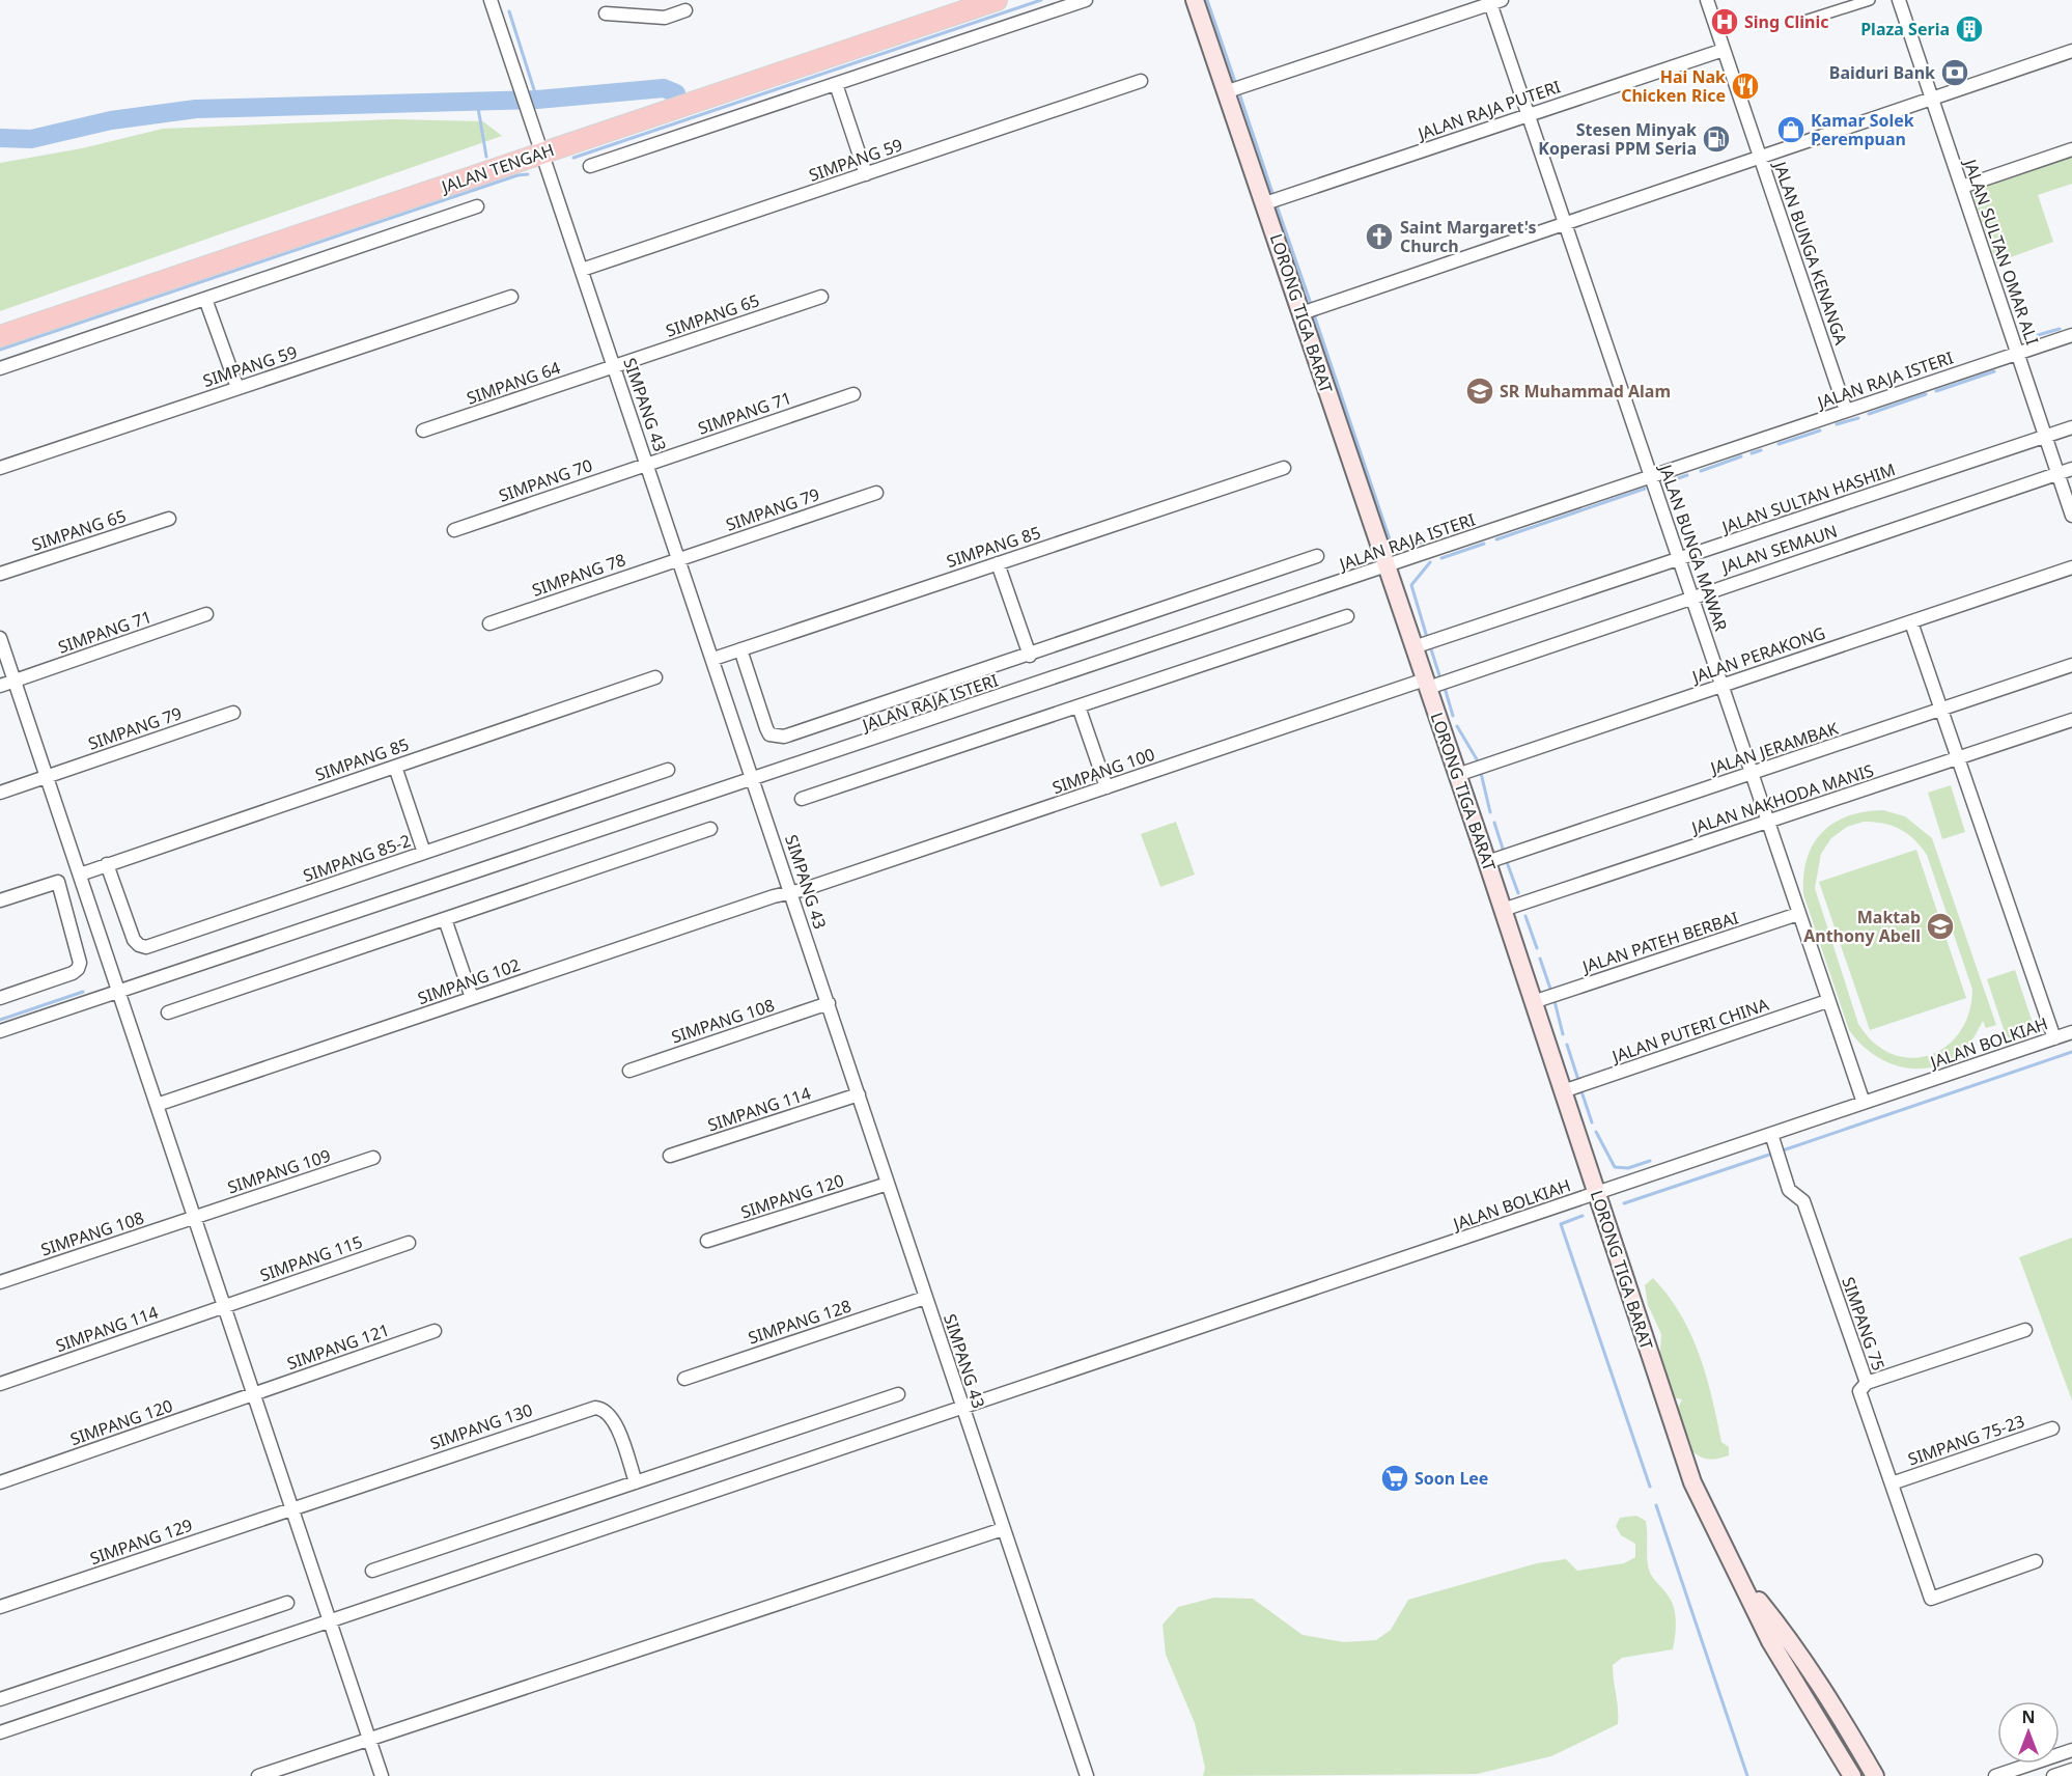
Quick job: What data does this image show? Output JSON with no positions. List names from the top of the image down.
{
  "streets": {
    "main road": ["JALAN TENGAH", "LORONG TIGA BARAT"],
    "street": [
      "JALAN RAJA PUTERI",
      "SIMPANG 59",
      "JALAN SULTAN OMAR ALI",
      "JALAN BUNGA KENANGA",
      "SIMPANG 65",
      "JALAN RAJA ISTERI",
      "SIMPANG 64",
      "SIMPANG 43",
      "SIMPANG 71",
      "SIMPANG 70",
      "JALAN SULTAN HASHIM",
      "SIMPANG 79",
      "SIMPANG 85",
      "JALAN BUNGA MAWAR",
      "JALAN SEMAUN",
      "SIMPANG 78",
      "JALAN PERAKONG",
      "JALAN JERAMBAK",
      "SIMPANG 100",
      "JALAN NAKHODA MANIS",
      "SIMPANG 85-2",
      "JALAN PATEH BERBAI",
      "SIMPANG 102",
      "SIMPANG 108",
      "JALAN PUTERI CHINA",
      "JALAN BOLKIAH",
      "SIMPANG 114",
      "SIMPANG 109",
      "SIMPANG 120",
      "SIMPANG 115",
      "SIMPANG 128",
      "SIMPANG 75",
      "SIMPANG 121",
      "SIMPANG 130",
      "SIMPANG 75-23",
      "SIMPANG 129"
    ]
  },
  "crossings": [
    ["JALAN RAJA PUTERI", "JALAN BUNGA KENANGA"],
    ["JALAN RAJA PUTERI", "LORONG TIGA BARAT"],
    ["JALAN RAJA PUTERI", "JALAN BUNGA MAWAR"],
    ["SIMPANG 59", "SIMPANG 43"],
    ["JALAN TENGAH", "SIMPANG 43"],
    ["JALAN SULTAN OMAR ALI", "JALAN RAJA ISTERI"],
    ["JALAN SULTAN OMAR ALI", "JALAN SULTAN HASHIM"],
    ["JALAN SULTAN OMAR ALI", "JALAN SEMAUN"],
    ["JALAN BUNGA KENANGA", "JALAN RAJA ISTERI"],
    ["LORONG TIGA BARAT", "JALAN RAJA ISTERI"],
    ["LORONG TIGA BARAT", "JALAN SULTAN HASHIM"],
    ["LORONG TIGA BARAT", "JALAN SEMAUN"],
    ["LORONG TIGA BARAT", "JALAN PERAKONG"],
    ["LORONG TIGA BARAT", "JALAN JERAMBAK"],
    ["LORONG TIGA BARAT", "SIMPANG 100"],
    ["LORONG TIGA BARAT", "JALAN NAKHODA MANIS"],
    ["LORONG TIGA BARAT", "JALAN PATEH BERBAI"],
    ["LORONG TIGA BARAT", "JALAN PUTERI CHINA"],
    ["LORONG TIGA BARAT", "JALAN BOLKIAH"],
    ["SIMPANG 65", "SIMPANG 64"],
    ["SIMPANG 65", "SIMPANG 43"],
    ["JALAN RAJA ISTERI", "SIMPANG 43"],
    ["JALAN RAJA ISTERI", "JALAN BUNGA MAWAR"],
    ["SIMPANG 64", "SIMPANG 43"],
    ["SIMPANG 43", "SIMPANG 71"],
    ["SIMPANG 43", "SIMPANG 70"],
    ["SIMPANG 43", "SIMPANG 79"],
    ["SIMPANG 43", "SIMPANG 85"],
    ["SIMPANG 43", "SIMPANG 78"],
    ["SIMPANG 43", "SIMPANG 100"],
    ["SIMPANG 43", "SIMPANG 102"],
    ["SIMPANG 43", "SIMPANG 108"],
    ["SIMPANG 43", "JALAN BOLKIAH"],
    ["SIMPANG 43", "SIMPANG 114"],
    ["SIMPANG 43", "SIMPANG 120"],
    ["SIMPANG 43", "SIMPANG 128"],
    ["SIMPANG 71", "SIMPANG 70"],
    ["JALAN SULTAN HASHIM", "JALAN BUNGA MAWAR"],
    ["SIMPANG 79", "SIMPANG 78"],
    ["SIMPANG 85", "SIMPANG 85-2"],
    ["JALAN BUNGA MAWAR", "JALAN SEMAUN"],
    ["JALAN BUNGA MAWAR", "JALAN PERAKONG"],
    ["JALAN BUNGA MAWAR", "JALAN JERAMBAK"],
    ["JALAN BUNGA MAWAR", "JALAN NAKHODA MANIS"],
    ["JALAN BUNGA MAWAR", "JALAN PATEH BERBAI"],
    ["JALAN BUNGA MAWAR", "JALAN PUTERI CHINA"],
    ["JALAN BUNGA MAWAR", "JALAN BOLKIAH"],
    ["JALAN SEMAUN", "SIMPANG 100"],
    ["SIMPANG 100", "SIMPANG 102"],
    ["SIMPANG 108", "SIMPANG 109"],
    ["JALAN BOLKIAH", "SIMPANG 75"],
    ["SIMPANG 114", "SIMPANG 115"],
    ["SIMPANG 120", "SIMPANG 121"],
    ["SIMPANG 75", "SIMPANG 75-23"],
    ["SIMPANG 130", "SIMPANG 129"]
  ],
  "places": {
    "hospital": ["Sing Clinic"],
    "building": ["Plaza Seria"],
    "bank": ["Baiduri Bank"],
    "restaurant": ["Hai Nak Chicken Rice"],
    "shop": ["Kamar Solek Perempuan"],
    "fuel station": ["Stesen Minyak Koperasi PPM Seria"],
    "church": ["Saint Margaret's Church"],
    "school or university": ["SR Muhammad Alam", "Maktab Anthony Abell"],
    "supermarket": ["Soon Lee"]
  },
  "north": "top"
}
